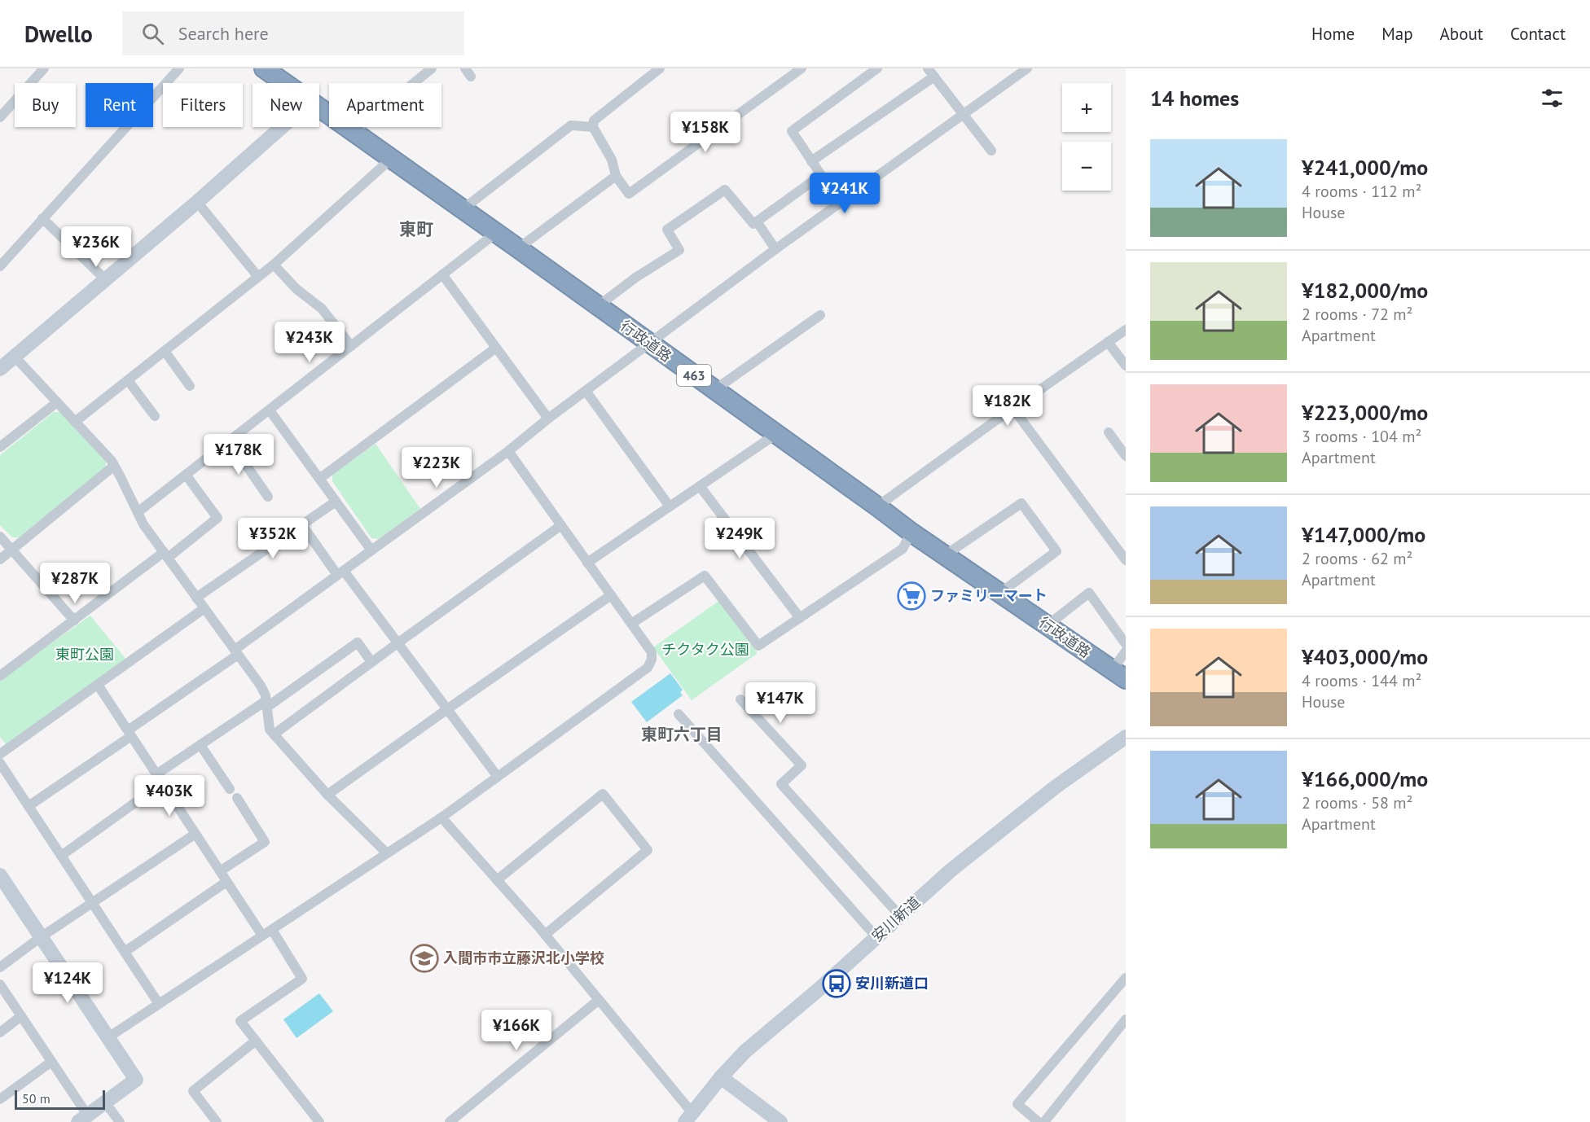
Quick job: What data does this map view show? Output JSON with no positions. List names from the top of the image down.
{
  "streets": {
    "highway": ["行政道路", "463"],
    "street": ["安川新道"]
  },
  "districts": ["東町", "東町六丁目"],
  "parks": ["チクタク公園", "東町公園"],
  "places": {
    "supermarket": ["ファミリーマート"],
    "school or university": ["入間市市立藤沢北小学校"],
    "bus stop": ["安川新道口"]
  },
  "scale_bar": "50 m",
  "page": {
    "header": "Dwello",
    "search": "Search here",
    "nav": [
      "Home",
      "Map",
      "About",
      "Contact"
    ],
    "heading": "14 homes",
    "map_buttons": ["+", "−"],
    "chip": [
      "Buy",
      "Rent",
      "Filters",
      "New",
      "Apartment"
    ],
    "price": [
      "¥158K",
      "¥241K",
      "¥236K",
      "¥243K",
      "¥182K",
      "¥178K",
      "¥223K",
      "¥352K",
      "¥249K",
      "¥287K",
      "¥147K",
      "¥403K",
      "¥124K",
      "¥166K"
    ],
    "list": [
      {
        "name": "¥241,000/mo",
        "note": "4 rooms · 112 m² · House"
      },
      {
        "name": "¥182,000/mo",
        "note": "2 rooms · 72 m² · Apartment"
      },
      {
        "name": "¥223,000/mo",
        "note": "3 rooms · 104 m² · Apartment"
      },
      {
        "name": "¥147,000/mo",
        "note": "2 rooms · 62 m² · Apartment"
      },
      {
        "name": "¥403,000/mo",
        "note": "4 rooms · 144 m² · House"
      },
      {
        "name": "¥166,000/mo",
        "note": "2 rooms · 58 m² · Apartment"
      }
    ],
    "scale": "50 m"
  }
}
